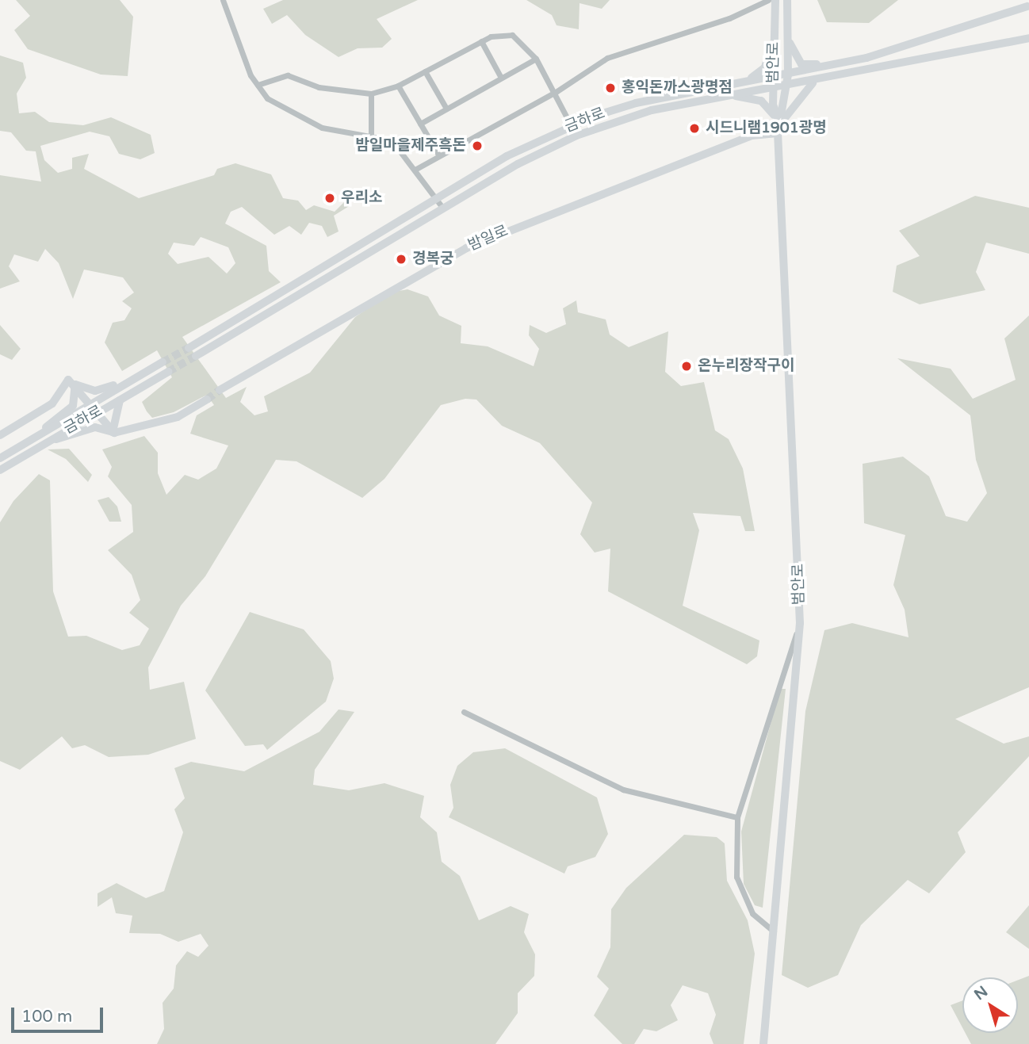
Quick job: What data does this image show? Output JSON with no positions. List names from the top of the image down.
{
  "streets": {
    "main road": ["범안로", "금하로", "밤일로"]
  },
  "crossings": [
    ["범안로", "금하로"],
    ["범안로", "밤일로"]
  ],
  "places": [
    "홍익돈까스광명점",
    "시드니램1901광명",
    "밤일마을제주흑돈",
    "우리소",
    "경복궁",
    "온누리장작구이"
  ],
  "scale_bar": "100 m",
  "north": "top left"
}
